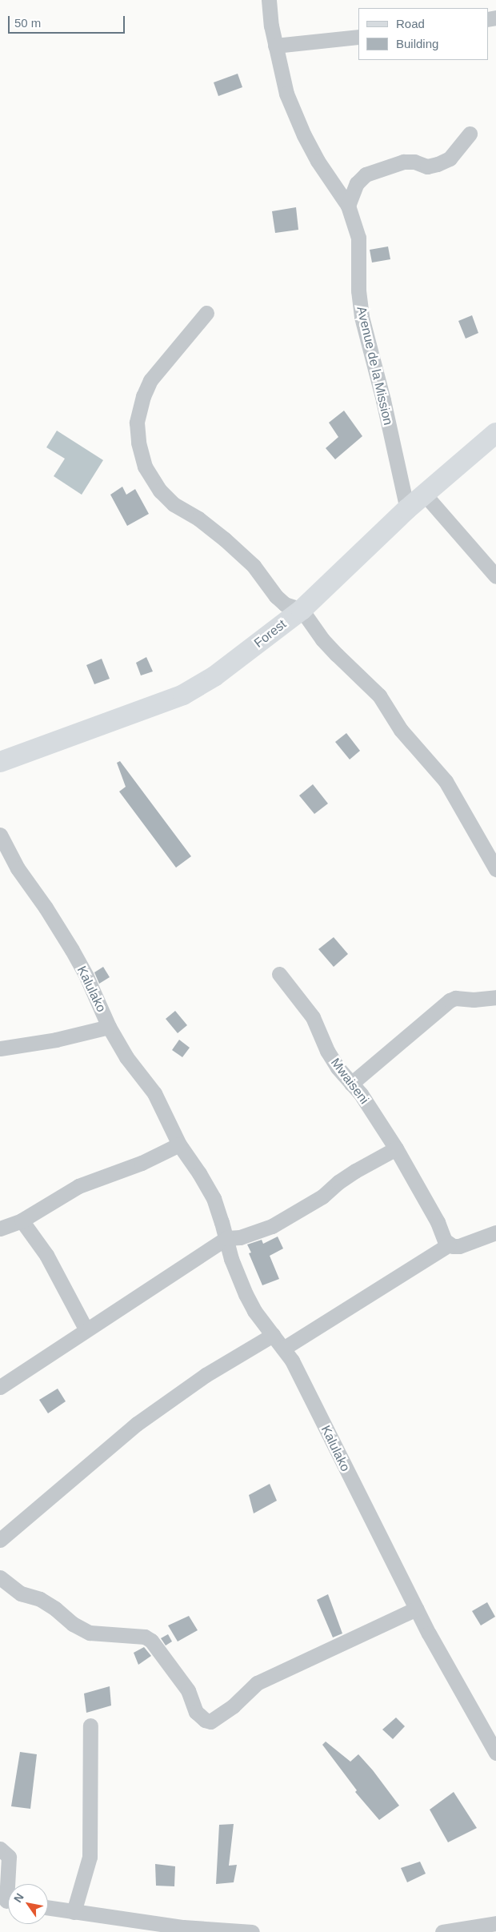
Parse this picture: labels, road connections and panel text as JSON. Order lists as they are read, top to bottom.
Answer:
{
  "streets": {
    "street": [
      "Avenue de la Mission",
      "Forest",
      "Kalulako",
      "Mwaiseni"
    ]
  },
  "crossings": [
    ["Avenue de la Mission", "Forest"]
  ],
  "legend": ["Road", "Building"],
  "scale_bar": "50 m",
  "north": "top left"
}
